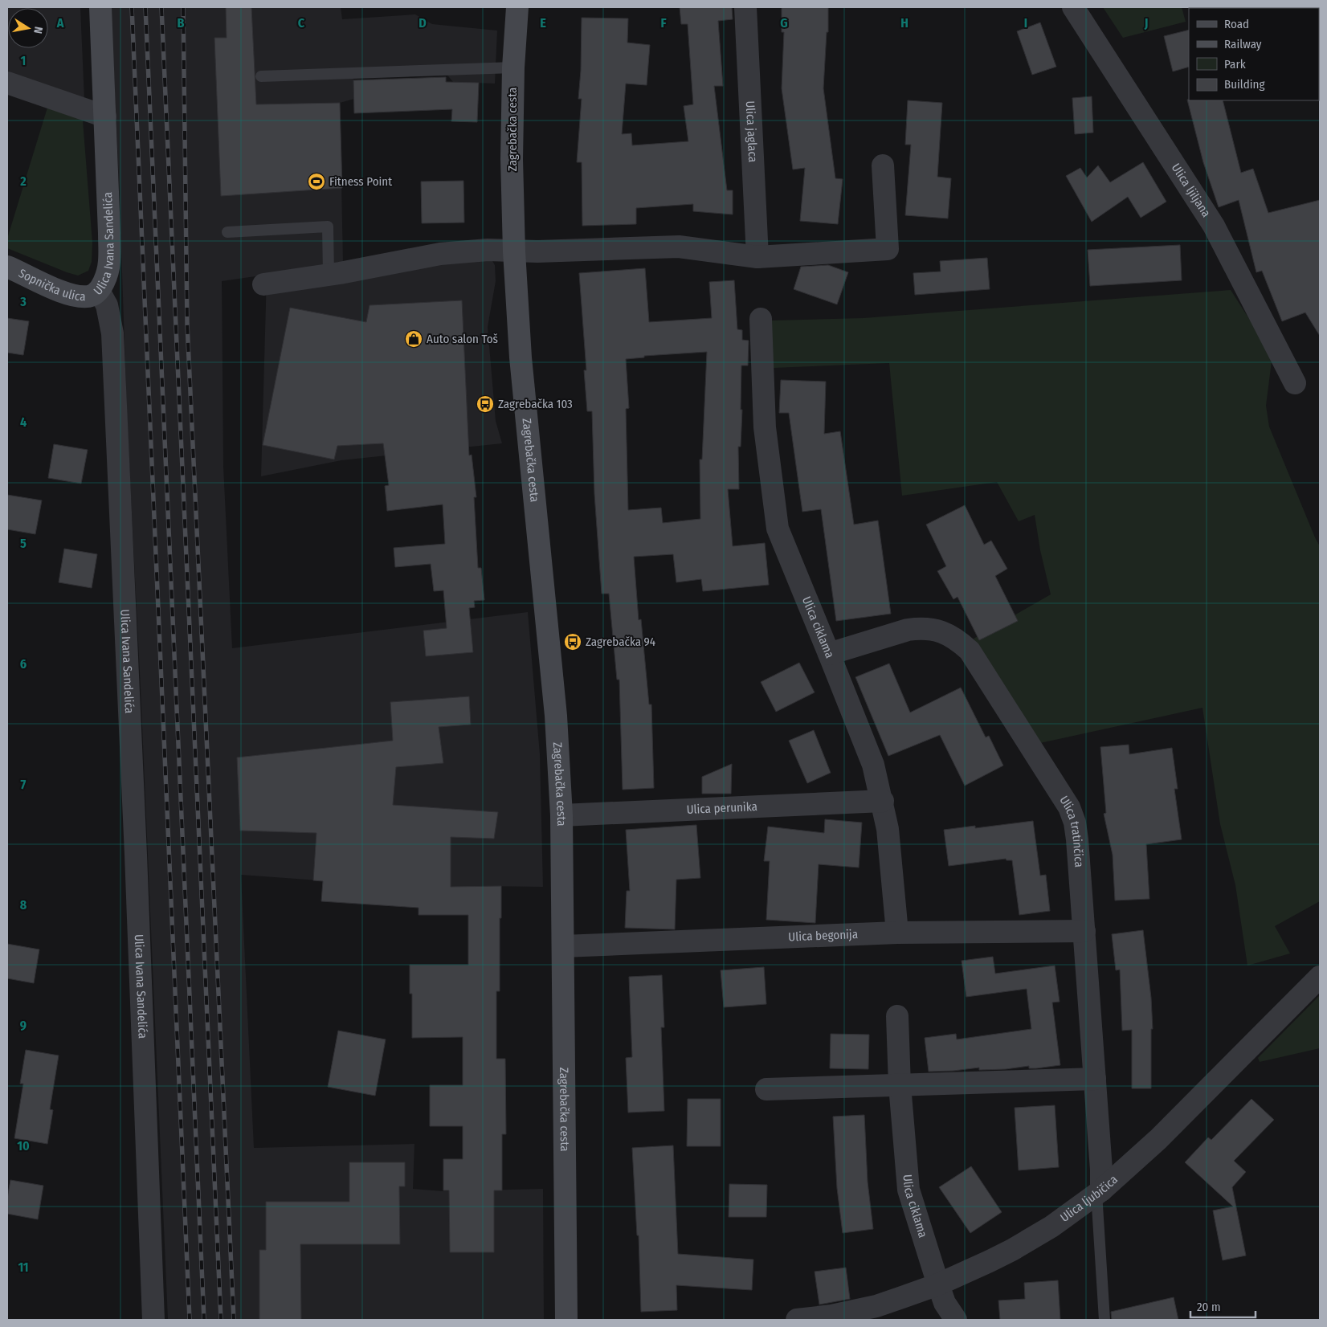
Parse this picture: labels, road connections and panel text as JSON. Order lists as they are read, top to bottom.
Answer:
{
  "streets": {
    "main road": ["Zagrebačka cesta", "Ulica Ivana Sandelića", "Sopnička ulica"],
    "street": [
      "Ulica jaglaca",
      "Ulica ljiljana",
      "Ulica ciklama",
      "Ulica perunika",
      "Ulica tratinčica",
      "Ulica begonija",
      "Ulica ljubičica"
    ]
  },
  "crossings": [
    ["Zagrebačka cesta", "Ulica perunika"],
    ["Zagrebačka cesta", "Ulica begonija"],
    ["Ulica Ivana Sandelića", "Sopnička ulica"],
    ["Ulica ciklama", "Ulica perunika"],
    ["Ulica ciklama", "Ulica tratinčica"],
    ["Ulica ciklama", "Ulica begonija"],
    ["Ulica ciklama", "Ulica ljubičica"],
    ["Ulica tratinčica", "Ulica begonija"],
    ["Ulica tratinčica", "Ulica ljubičica"]
  ],
  "places": {
    "sports": ["Fitness Point"],
    "shop": ["Auto salon Toš"],
    "bus stop": ["Zagrebačka 103", "Zagrebačka 94"]
  },
  "legend": [
    "Road",
    "Railway",
    "Park",
    "Building"
  ],
  "scale_bar": "20 m",
  "north": "right",
  "grid": {
    "columns": [
      "A",
      "B",
      "C",
      "D",
      "E",
      "F",
      "G",
      "H",
      "I",
      "J"
    ],
    "rows": [
      "1",
      "2",
      "3",
      "4",
      "5",
      "6",
      "7",
      "8",
      "9",
      "10",
      "11"
    ]
  }
}
